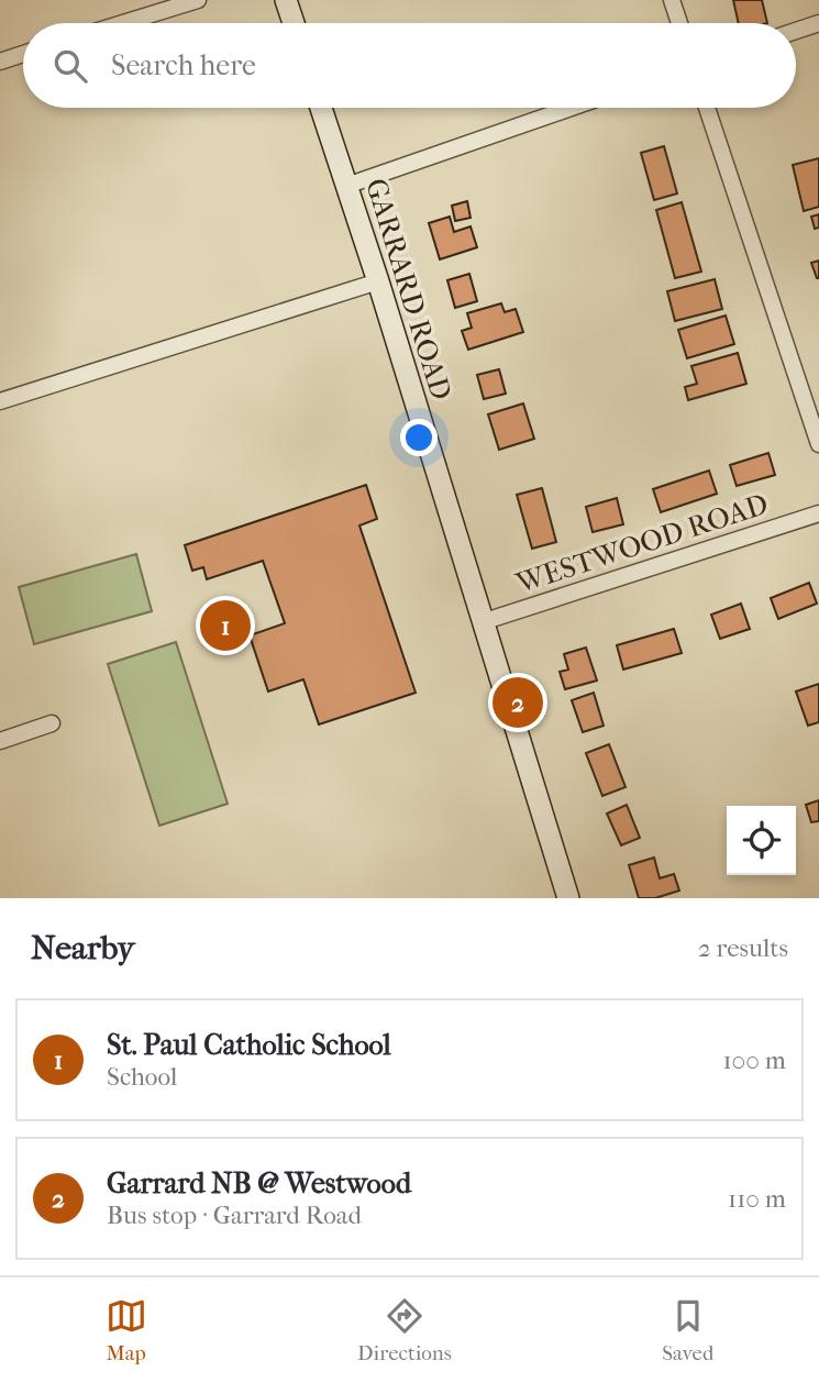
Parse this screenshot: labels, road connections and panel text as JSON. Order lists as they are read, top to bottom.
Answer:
{
  "streets": {
    "street": ["GARRARD ROAD", "WESTWOOD ROAD"]
  },
  "crossings": [
    ["GARRARD ROAD", "WESTWOOD ROAD"]
  ],
  "page": {
    "search": "Search here",
    "pins": ["1", "2"],
    "heading": ["Nearby", "2 results"],
    "list": [
      {
        "mark": "1",
        "name": "St. Paul Catholic School",
        "note": "School",
        "value": "100 m"
      },
      {
        "mark": "2",
        "name": "Garrard NB @ Westwood",
        "note": "Bus stop · Garrard Road",
        "value": "110 m"
      }
    ],
    "nav": ["Map", "Directions", "Saved"]
  }
}
